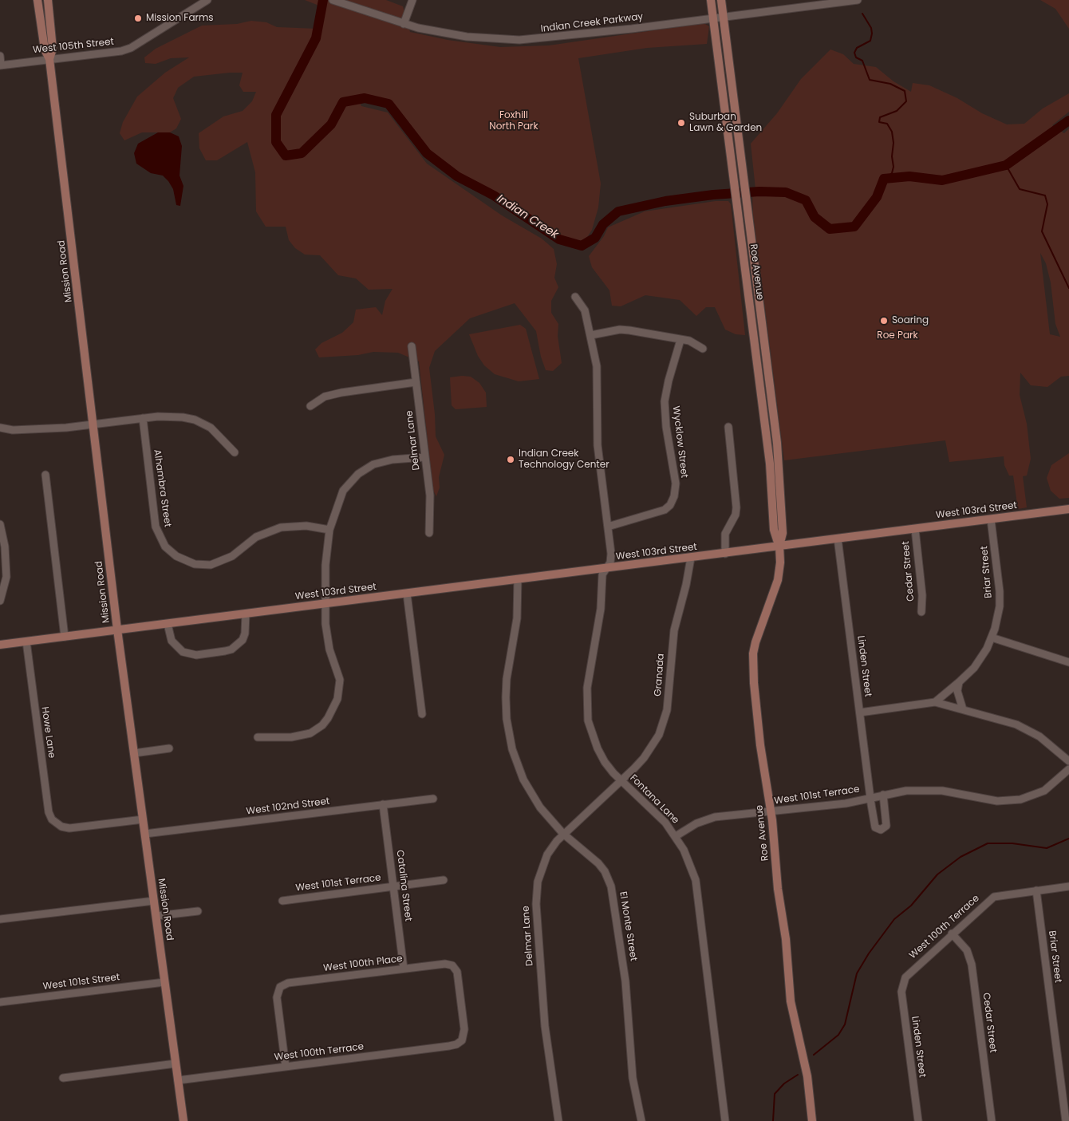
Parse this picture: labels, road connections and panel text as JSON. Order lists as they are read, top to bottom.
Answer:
{
  "streets": {
    "main road": ["Mission Road", "Roe Avenue", "West 103rd Street"],
    "street": [
      "Indian Creek Parkway",
      "West 105th Street",
      "Delmar Lane",
      "Wycklow Street",
      "Alhambra Street",
      "Cedar Street",
      "Briar Street",
      "Linden Street",
      "Granada",
      "Howe Lane",
      "West 101st Terrace",
      "Fontana Lane",
      "West 102nd Street",
      "Catalina Street",
      "El Monte Street",
      "West 100th Terrace",
      "West 100th Place",
      "West 101st Street"
    ]
  },
  "crossings": [
    ["Indian Creek Parkway", "Roe Avenue"],
    ["West 105th Street", "Mission Road"],
    ["Mission Road", "West 103rd Street"],
    ["Mission Road", "Howe Lane"],
    ["Mission Road", "West 102nd Street"],
    ["Mission Road", "West 100th Terrace"],
    ["Mission Road", "West 101st Street"],
    ["Roe Avenue", "West 103rd Street"],
    ["Roe Avenue", "West 101st Terrace"],
    ["Delmar Lane", "Granada"],
    ["Delmar Lane", "Fontana Lane"],
    ["Delmar Lane", "El Monte Street"],
    ["West 103rd Street", "Cedar Street"],
    ["West 103rd Street", "Briar Street"],
    ["West 103rd Street", "Linden Street"],
    ["West 103rd Street", "Granada"],
    ["West 103rd Street", "Howe Lane"],
    ["West 103rd Street", "Fontana Lane"],
    ["West 103rd Street", "El Monte Street"],
    ["Cedar Street", "West 100th Terrace"],
    ["Briar Street", "West 100th Terrace"],
    ["Linden Street", "West 101st Terrace"],
    ["Linden Street", "West 100th Terrace"],
    ["Granada", "Fontana Lane"],
    ["West 101st Terrace", "Fontana Lane"],
    ["West 101st Terrace", "Catalina Street"],
    ["West 102nd Street", "Catalina Street"],
    ["Catalina Street", "West 100th Place"],
    ["West 100th Terrace", "West 100th Place"]
  ],
  "water": ["Indian Creek"],
  "parks": ["Foxhill North Park", "Roe Park"],
  "places": [
    "Mission Farms",
    "Suburban Lawn & Garden",
    "Soaring",
    "Indian Creek Technology Center"
  ]
}
